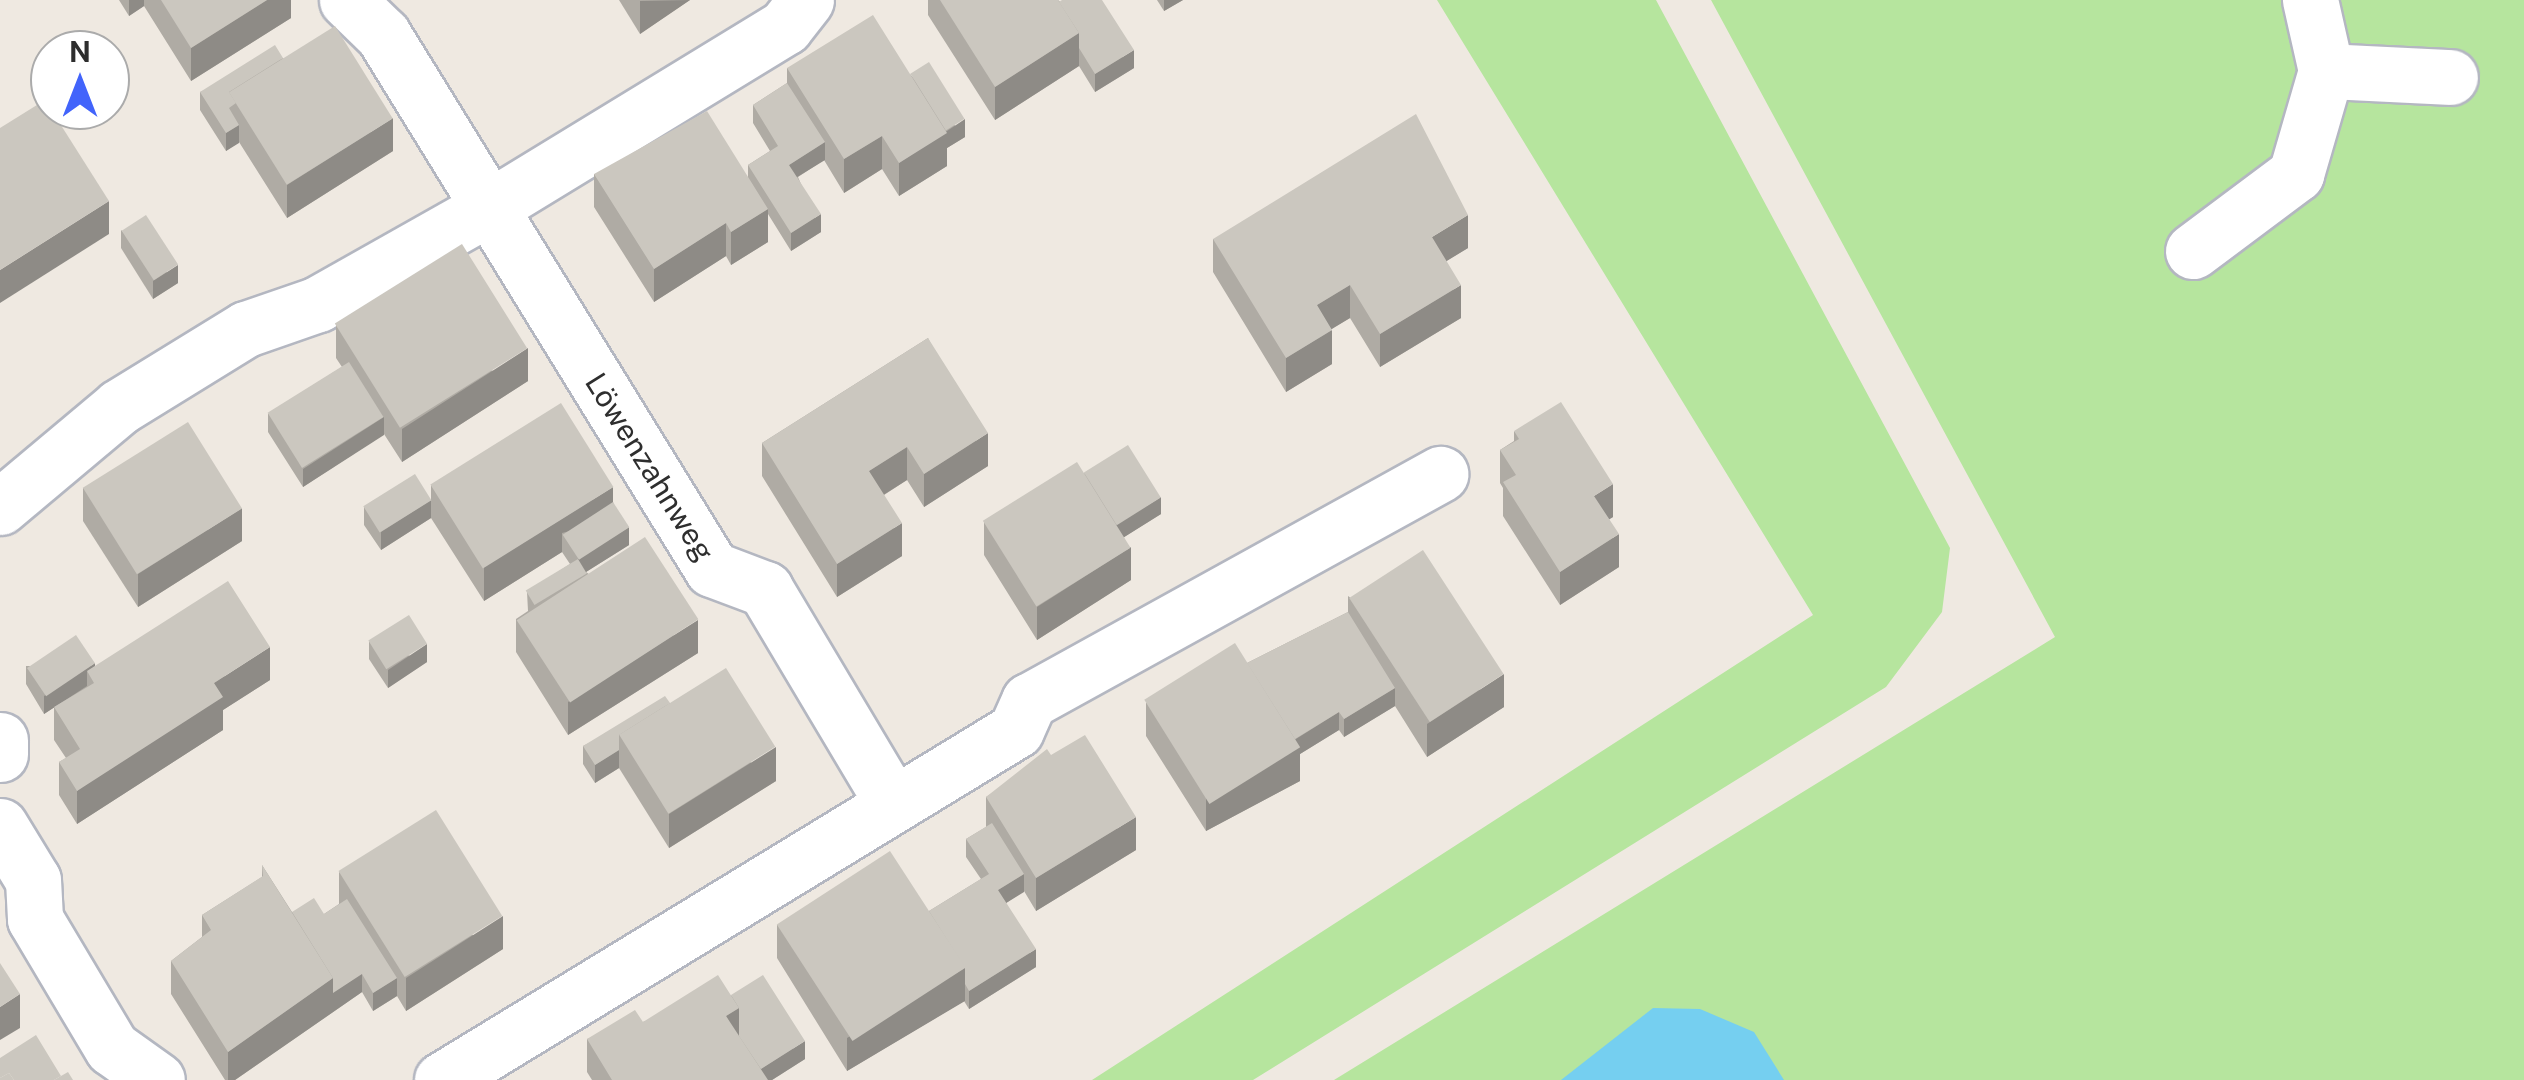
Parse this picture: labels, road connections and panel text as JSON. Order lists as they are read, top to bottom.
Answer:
{
  "streets": {
    "street": ["Löwenzahnweg"]
  },
  "north": "top"
}
